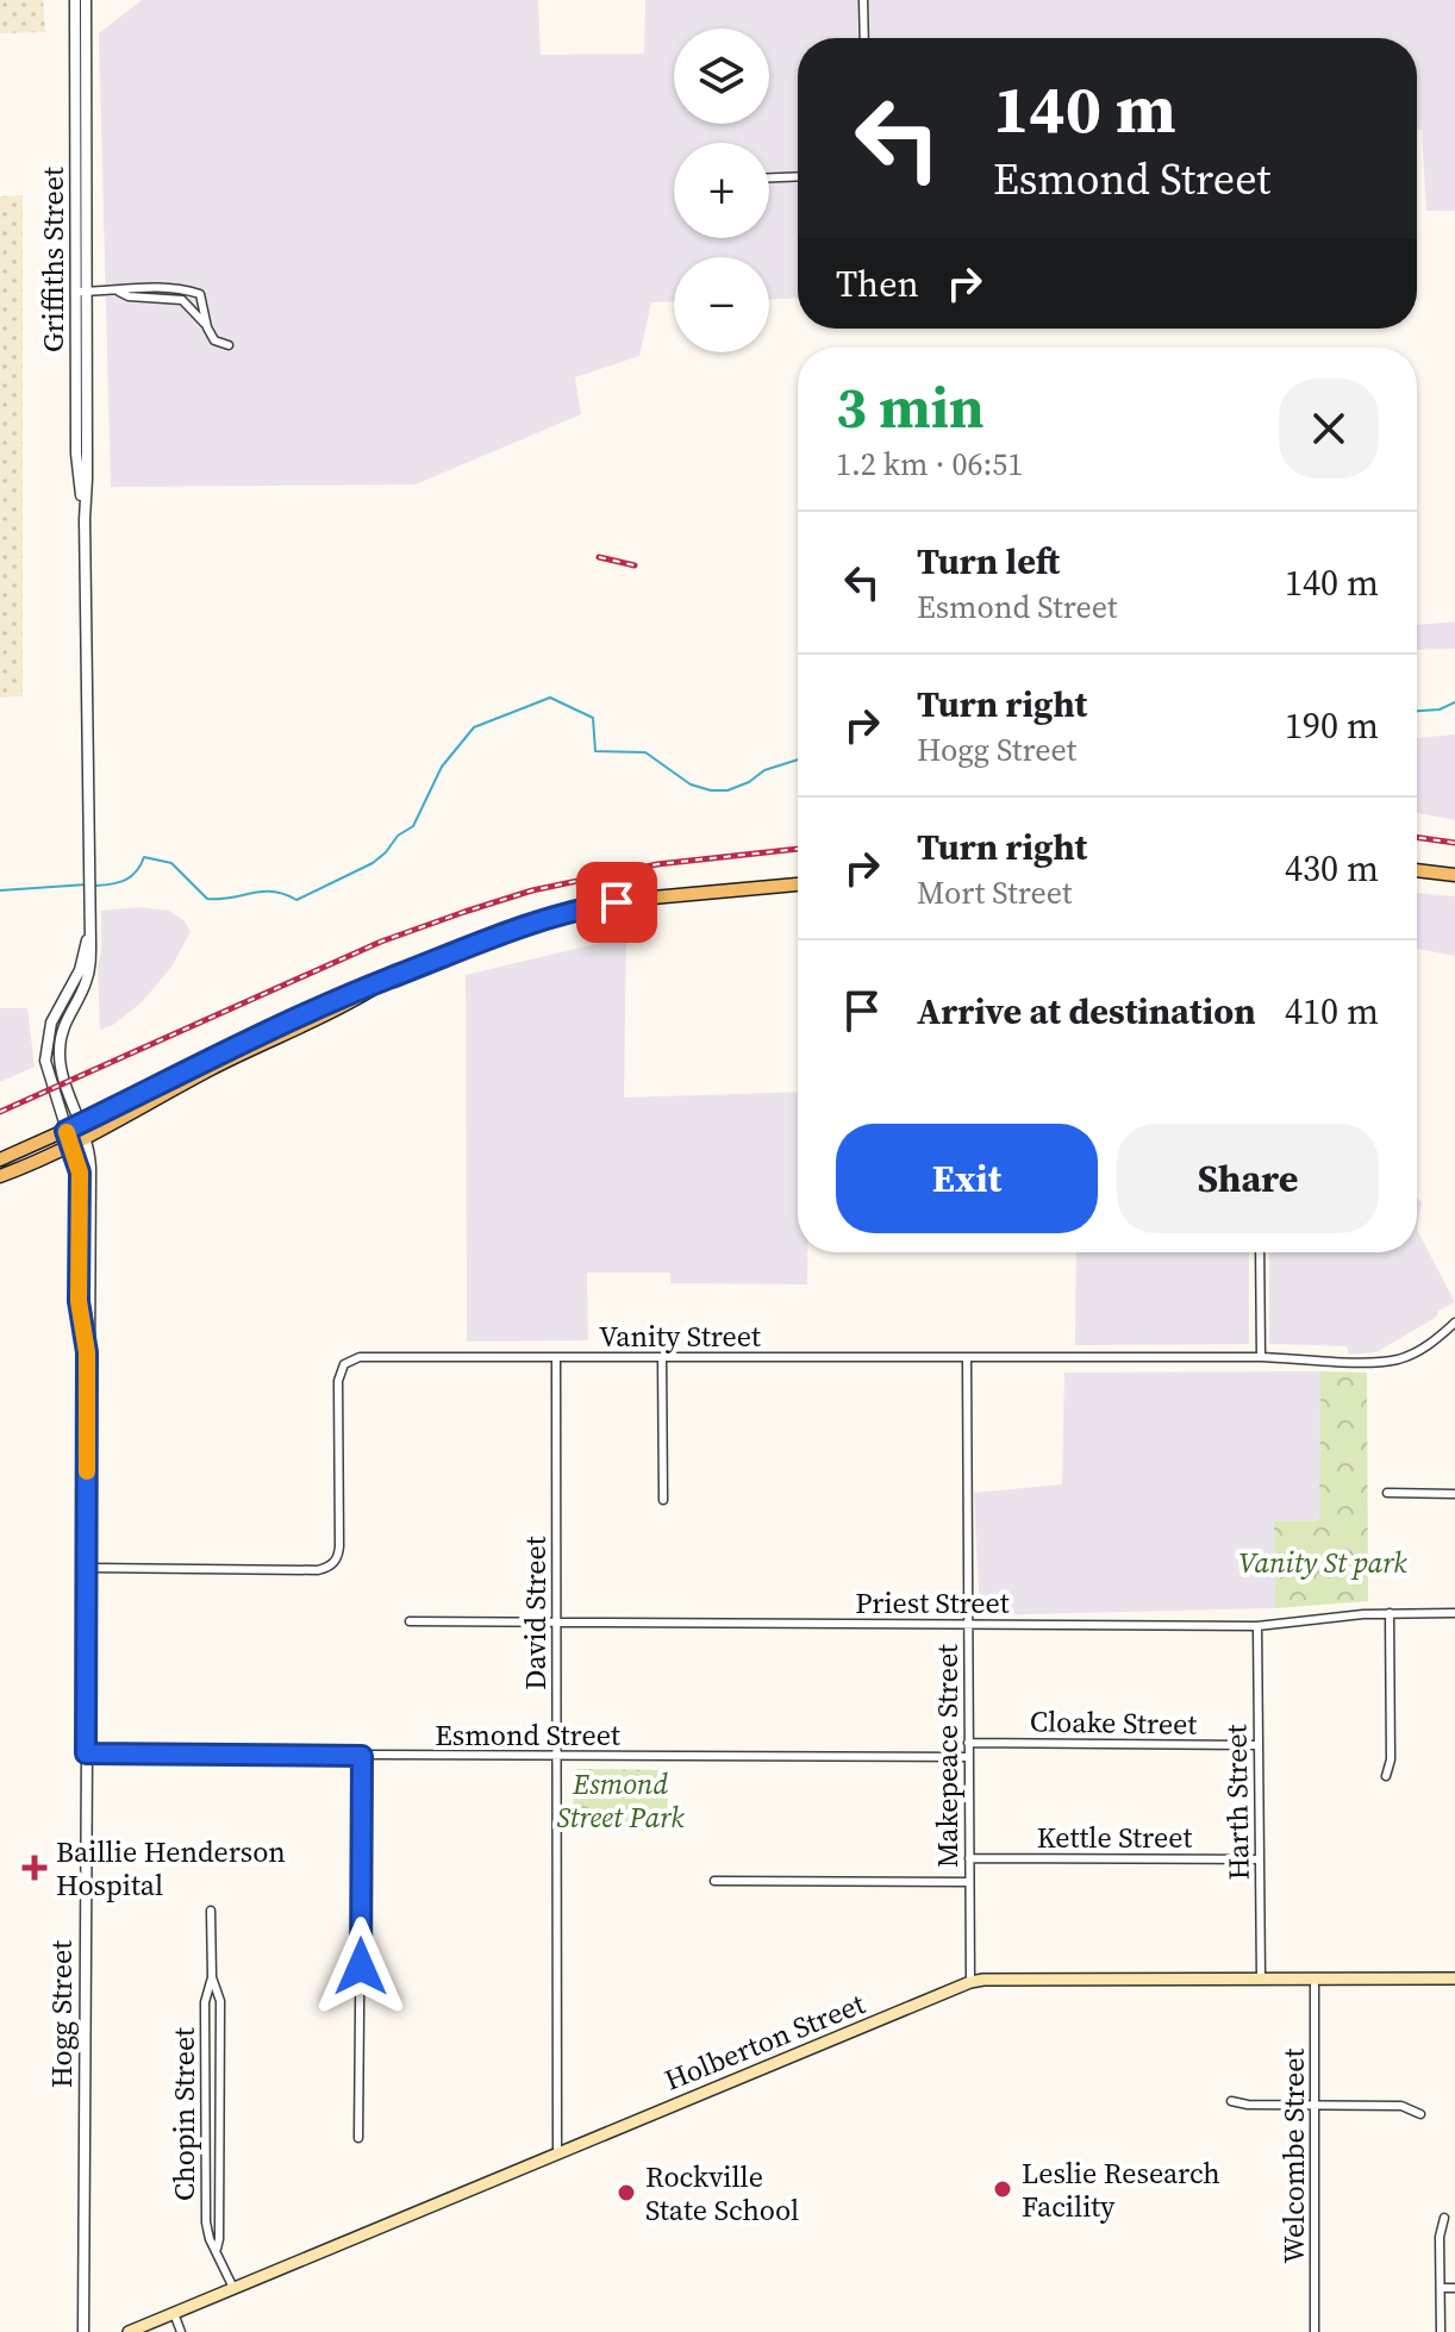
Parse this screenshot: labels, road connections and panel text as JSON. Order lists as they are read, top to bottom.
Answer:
{
  "streets": {
    "main road": ["Holberton Street"],
    "street": [
      "Griffiths Street",
      "Vanity Street",
      "Priest Street",
      "David Street",
      "Cloake Street",
      "Esmond Street",
      "Makepeace Street",
      "Harth Street",
      "Kettle Street",
      "Hogg Street",
      "Chopin Street",
      "Welcombe Street"
    ]
  },
  "crossings": [
    ["Griffiths Street", "Hogg Street"],
    ["Vanity Street", "David Street"],
    ["Vanity Street", "Makepeace Street"],
    ["Vanity Street", "Hogg Street"],
    ["Priest Street", "David Street"],
    ["Priest Street", "Makepeace Street"],
    ["Priest Street", "Harth Street"],
    ["David Street", "Esmond Street"],
    ["David Street", "Holberton Street"],
    ["Cloake Street", "Makepeace Street"],
    ["Cloake Street", "Harth Street"],
    ["Esmond Street", "Makepeace Street"],
    ["Esmond Street", "Hogg Street"],
    ["Makepeace Street", "Kettle Street"],
    ["Makepeace Street", "Holberton Street"],
    ["Harth Street", "Kettle Street"],
    ["Harth Street", "Holberton Street"],
    ["Holberton Street", "Chopin Street"],
    ["Holberton Street", "Welcombe Street"]
  ],
  "parks": ["Vanity St park", "Esmond Street Park"],
  "places": {
    "health": ["Baillie Henderson Hospital"],
    "other": ["Leslie Research Facility", "Rockville State School"]
  },
  "page": {
    "map_buttons": ["+", "−"],
    "turn": ["140 m", "Esmond Street"],
    "then": "Then",
    "heading": ["3 min", "1.2 km · 06:51"],
    "list": [
      {
        "name": "Turn left",
        "note": "Esmond Street",
        "value": "140 m"
      },
      {
        "name": "Turn right",
        "note": "Hogg Street",
        "value": "190 m"
      },
      {
        "name": "Turn right",
        "note": "Mort Street",
        "value": "430 m"
      },
      {
        "name": "Arrive at destination",
        "value": "410 m"
      }
    ],
    "buttons": ["Exit", "Share"]
  }
}
